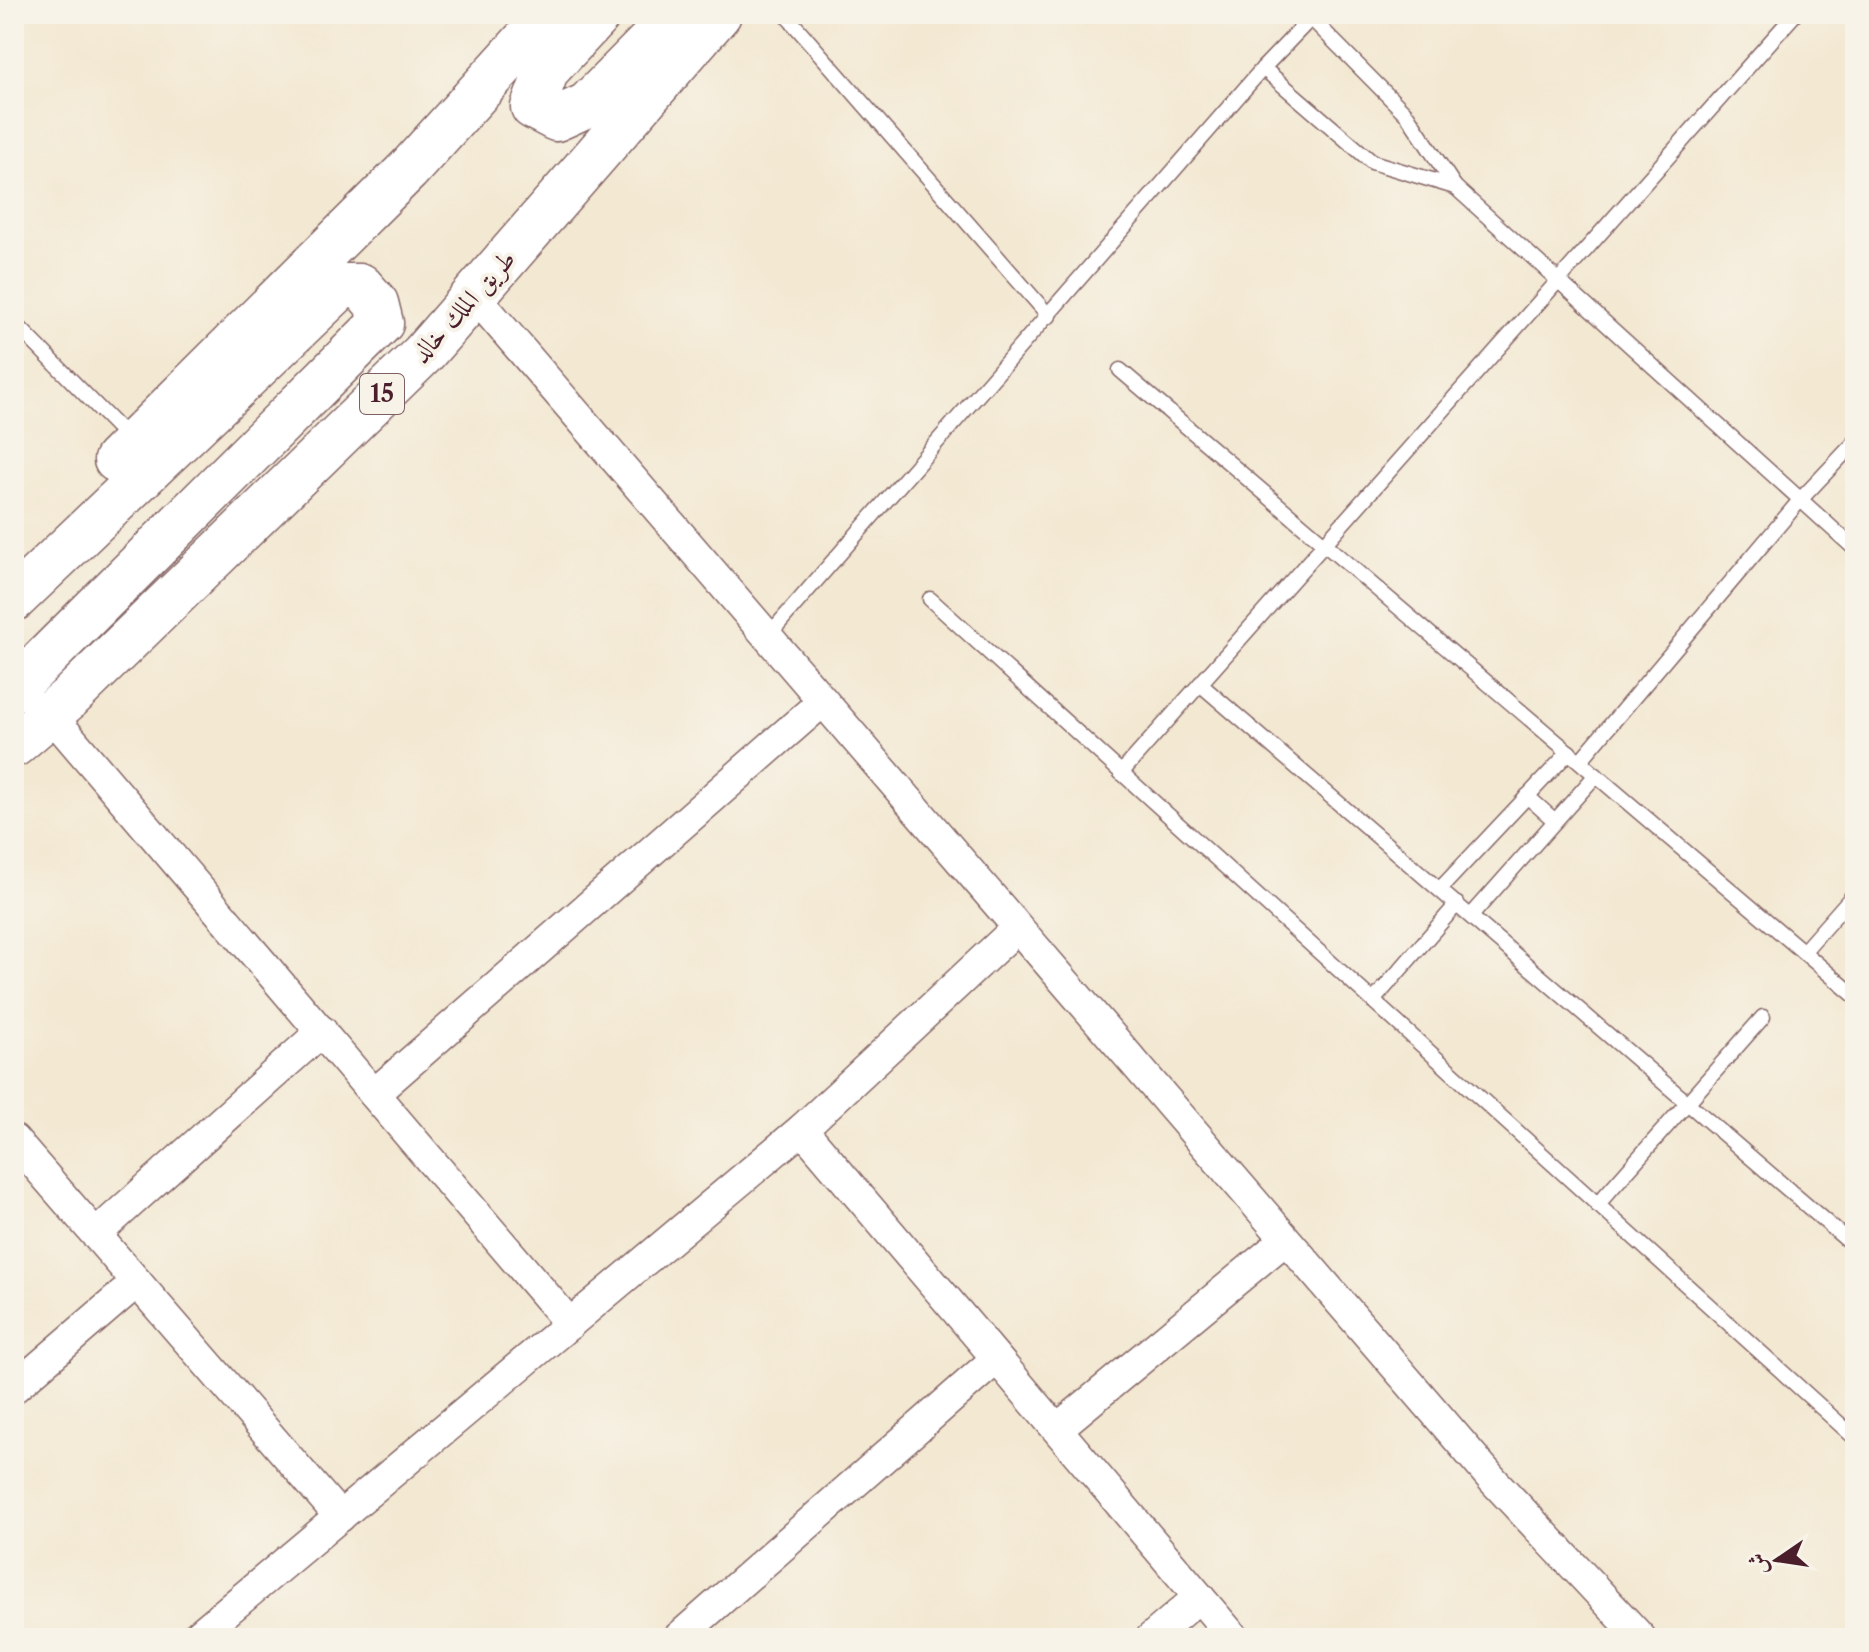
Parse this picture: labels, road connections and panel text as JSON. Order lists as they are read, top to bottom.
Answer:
{
  "streets": {
    "highway": ["طريق الملك خالد", "15"]
  },
  "north": "left"
}
